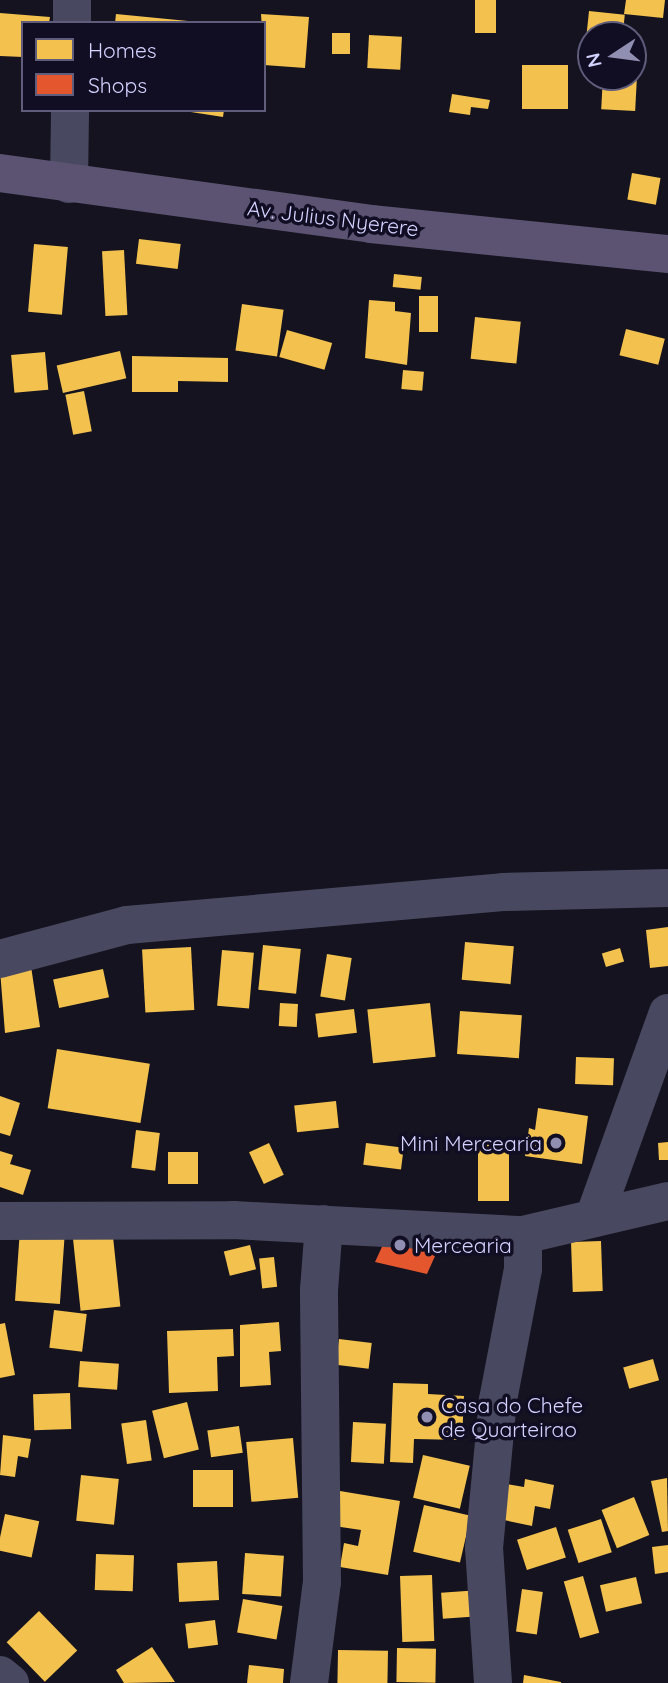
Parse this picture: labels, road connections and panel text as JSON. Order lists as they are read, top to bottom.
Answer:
{
  "streets": {
    "main road": ["Av. Julius Nyerere"]
  },
  "places": ["Mini Mercearia", "Mercearia", "Casa do Chefe de Quarteirao"],
  "legend": ["Homes", "Shops"],
  "north": "left"
}
